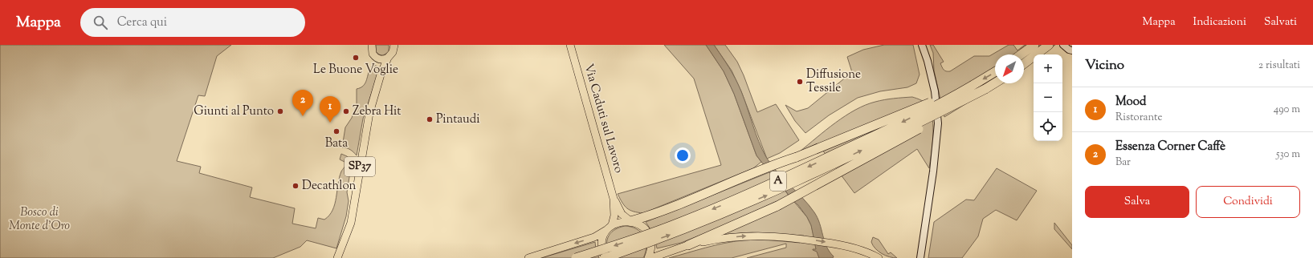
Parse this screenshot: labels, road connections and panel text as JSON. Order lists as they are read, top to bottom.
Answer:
{
  "streets": {
    "highway": ["A"],
    "main road": ["Via Caduti sul Lavoro", "SP37"]
  },
  "crossings": [
    ["Via Caduti sul Lavoro", "A"]
  ],
  "parks": ["Bosco di Monte d'Oro"],
  "places": [
    "Le Buone Voglie",
    "Diffusione Tessile",
    "Giunti al Punto",
    "Zebra Hit",
    "Pintaudi",
    "Bata",
    "Decathlon"
  ],
  "north": "bottom left",
  "page": {
    "header": "Mappa",
    "search": "Cerca qui",
    "nav": ["Mappa", "Indicazioni", "Salvati"],
    "heading": ["Vicino", "2 risultati"],
    "map_buttons": ["+", "−"],
    "list": [
      {
        "mark": "1",
        "name": "Mood",
        "note": "Ristorante",
        "value": "490 m"
      },
      {
        "mark": "2",
        "name": "Essenza Corner Caffè",
        "note": "Bar",
        "value": "530 m"
      }
    ],
    "pins": ["2", "1"],
    "buttons": ["Salva", "Condividi"]
  }
}
